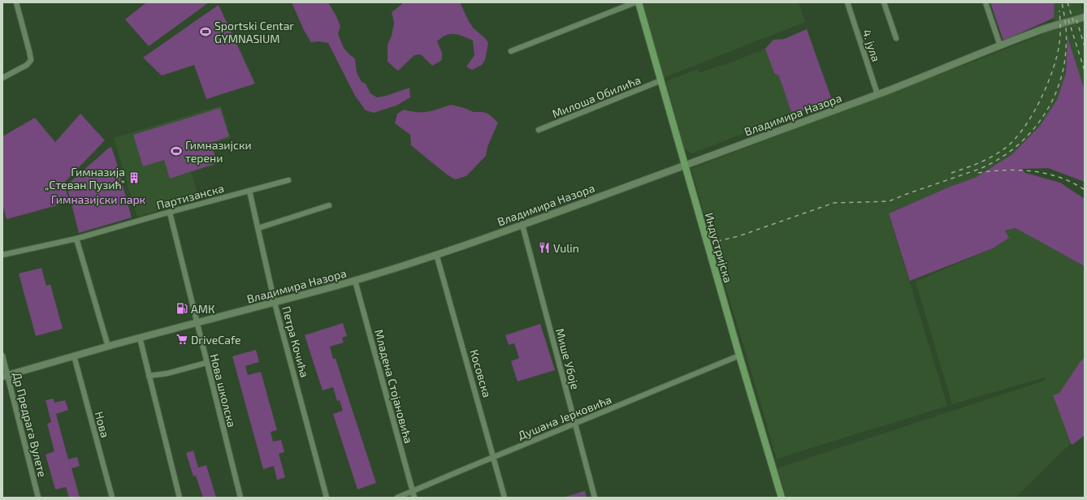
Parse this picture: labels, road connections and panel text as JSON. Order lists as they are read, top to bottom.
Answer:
{
  "streets": {
    "main road": ["Индустријска"],
    "street": [
      "4. јула",
      "Милоша Обилића",
      "Владимира Назора",
      "Партизанска",
      "Петра Кочића",
      "Мише Убоје",
      "Косовска",
      "Младена Стојановића",
      "Нова школска",
      "Душана Јерковића",
      "Др Предрага Вулете",
      "Нова"
    ]
  },
  "crossings": [
    ["4. јула", "Владимира Назора"],
    ["Милоша Обилића", "Индустријска"],
    ["Владимира Назора", "Индустријска"],
    ["Владимира Назора", "Петра Кочића"],
    ["Владимира Назора", "Мише Убоје"],
    ["Владимира Назора", "Косовска"],
    ["Владимира Назора", "Младена Стојановића"],
    ["Владимира Назора", "Нова школска"],
    ["Владимира Назора", "Др Предрага Вулете"],
    ["Владимира Назора", "Нова"],
    ["Партизанска", "Петра Кочића"],
    ["Партизанска", "Нова школска"],
    ["Индустријска", "Душана Јерковића"],
    ["Мише Убоје", "Душана Јерковића"],
    ["Косовска", "Душана Јерковића"],
    ["Младена Стојановића", "Душана Јерковића"]
  ],
  "parks": ["Гимназијски парк"],
  "places": {
    "sports": ["Sportski Centar GYMNASIUM", "Гимназијски терени"],
    "building": ["Гимназија „Стеван Пузић”"],
    "restaurant": ["Vulin"],
    "fuel station": ["АМК"],
    "supermarket": ["DriveCafe"]
  }
}
